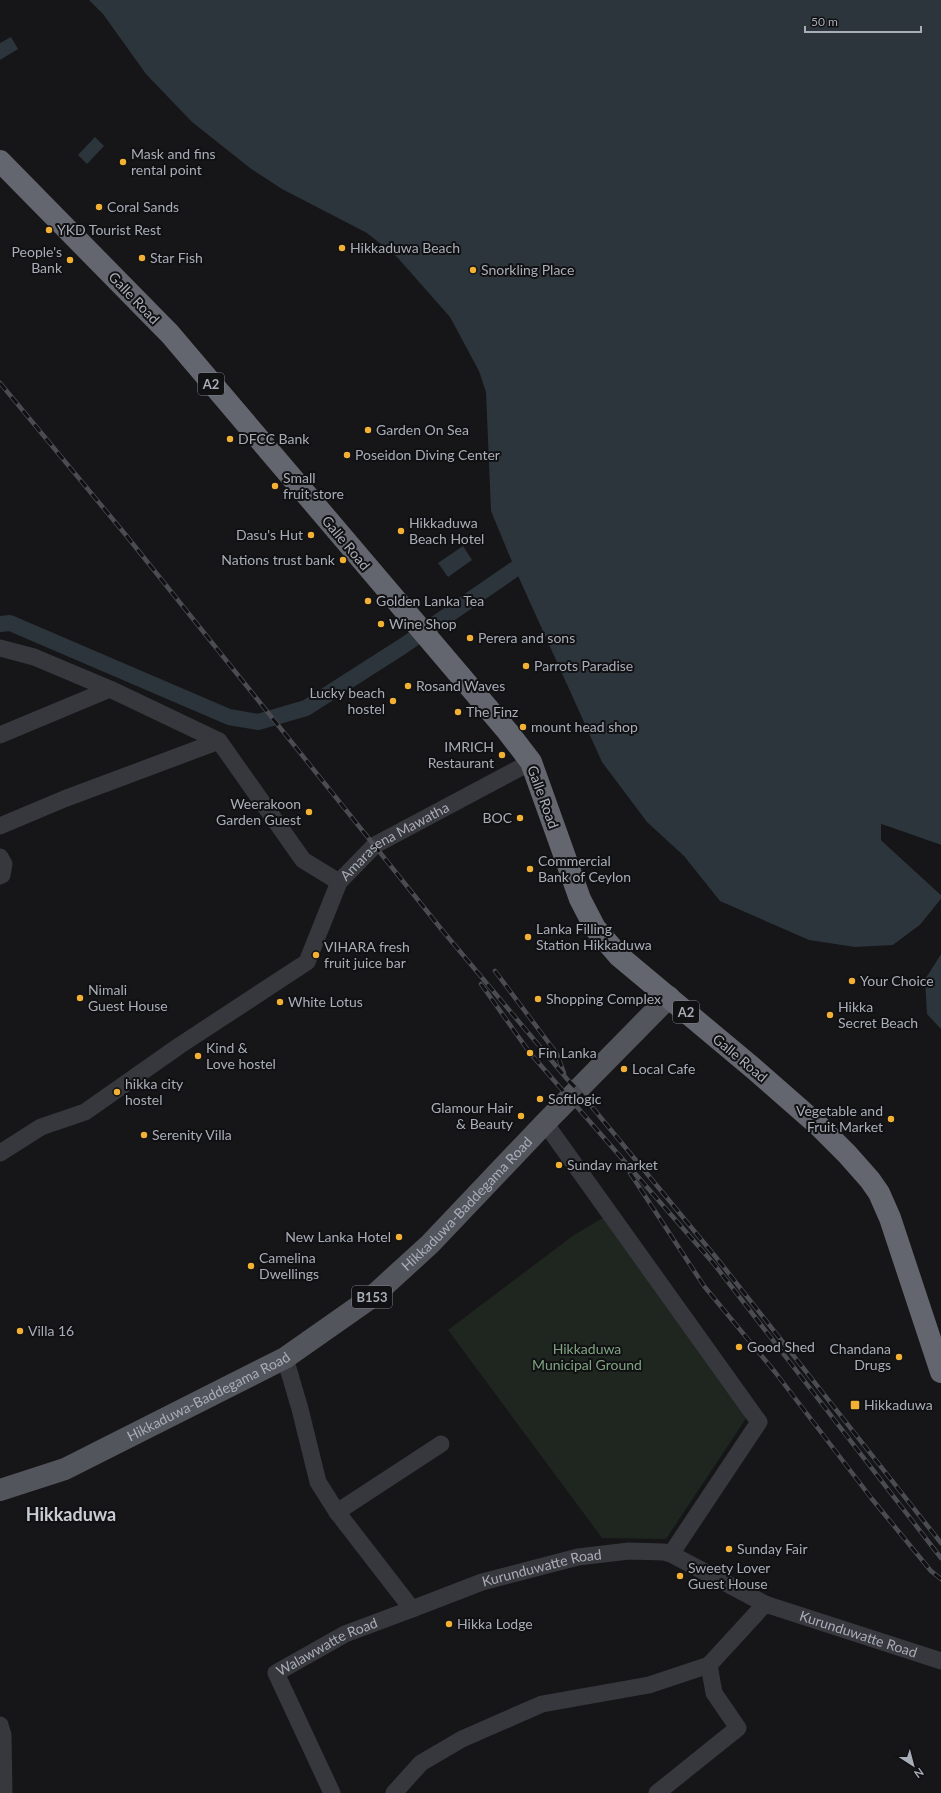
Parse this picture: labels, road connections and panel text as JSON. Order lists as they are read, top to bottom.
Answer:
{
  "streets": {
    "highway": ["Galle Road", "A2"],
    "main road": ["Hikkaduwa-Baddegama Road", "B153"],
    "street": ["Amarasena Mawatha", "Kurunduwatte Road", "Walawwatte Road"]
  },
  "crossings": [
    ["Galle Road", "Amarasena Mawatha"],
    ["Galle Road", "Hikkaduwa-Baddegama Road"],
    ["Kurunduwatte Road", "Walawwatte Road"]
  ],
  "districts": ["Hikkaduwa"],
  "parks": ["Hikkaduwa Municipal Ground"],
  "places": {
    "other": [
      "Mask and fins rental point",
      "Coral Sands",
      "YKD Tourist Rest",
      "Hikkaduwa Beach",
      "Star Fish",
      "People's Bank",
      "Snorkling Place",
      "Garden On Sea",
      "DFCC Bank",
      "Poseidon Diving Center",
      "Small fruit store",
      "Hikkaduwa Beach Hotel",
      "Dasu's Hut",
      "Nations trust bank",
      "Golden Lanka Tea",
      "Wine Shop",
      "Perera and sons",
      "Parrots Paradise",
      "Rosand Waves",
      "Lucky beach hostel",
      "The Finz",
      "mount head shop",
      "IMRICH Restaurant",
      "Weerakoon Garden Guest",
      "BOC",
      "Commercial Bank of Ceylon",
      "Lanka Filling Station Hikkaduwa",
      "VIHARA fresh fruit juice bar",
      "Your Choice",
      "Nimali Guest House",
      "Shopping Complex",
      "White Lotus",
      "Hikka Secret Beach",
      "Fin Lanka",
      "Kind & Love hostel",
      "Local Cafe",
      "hikka city hostel",
      "Softlogic",
      "Glamour Hair & Beauty",
      "Vegetable and Fruit Market",
      "Serenity Villa",
      "Sunday market",
      "New Lanka Hotel",
      "Camelina Dwellings",
      "Villa 16",
      "Good Shed",
      "Chandana Drugs",
      "Sunday Fair",
      "Sweety Lover Guest House",
      "Hikka Lodge"
    ],
    "transit": ["Hikkaduwa"]
  },
  "scale_bar": "50 m",
  "north": "bottom right"
}
